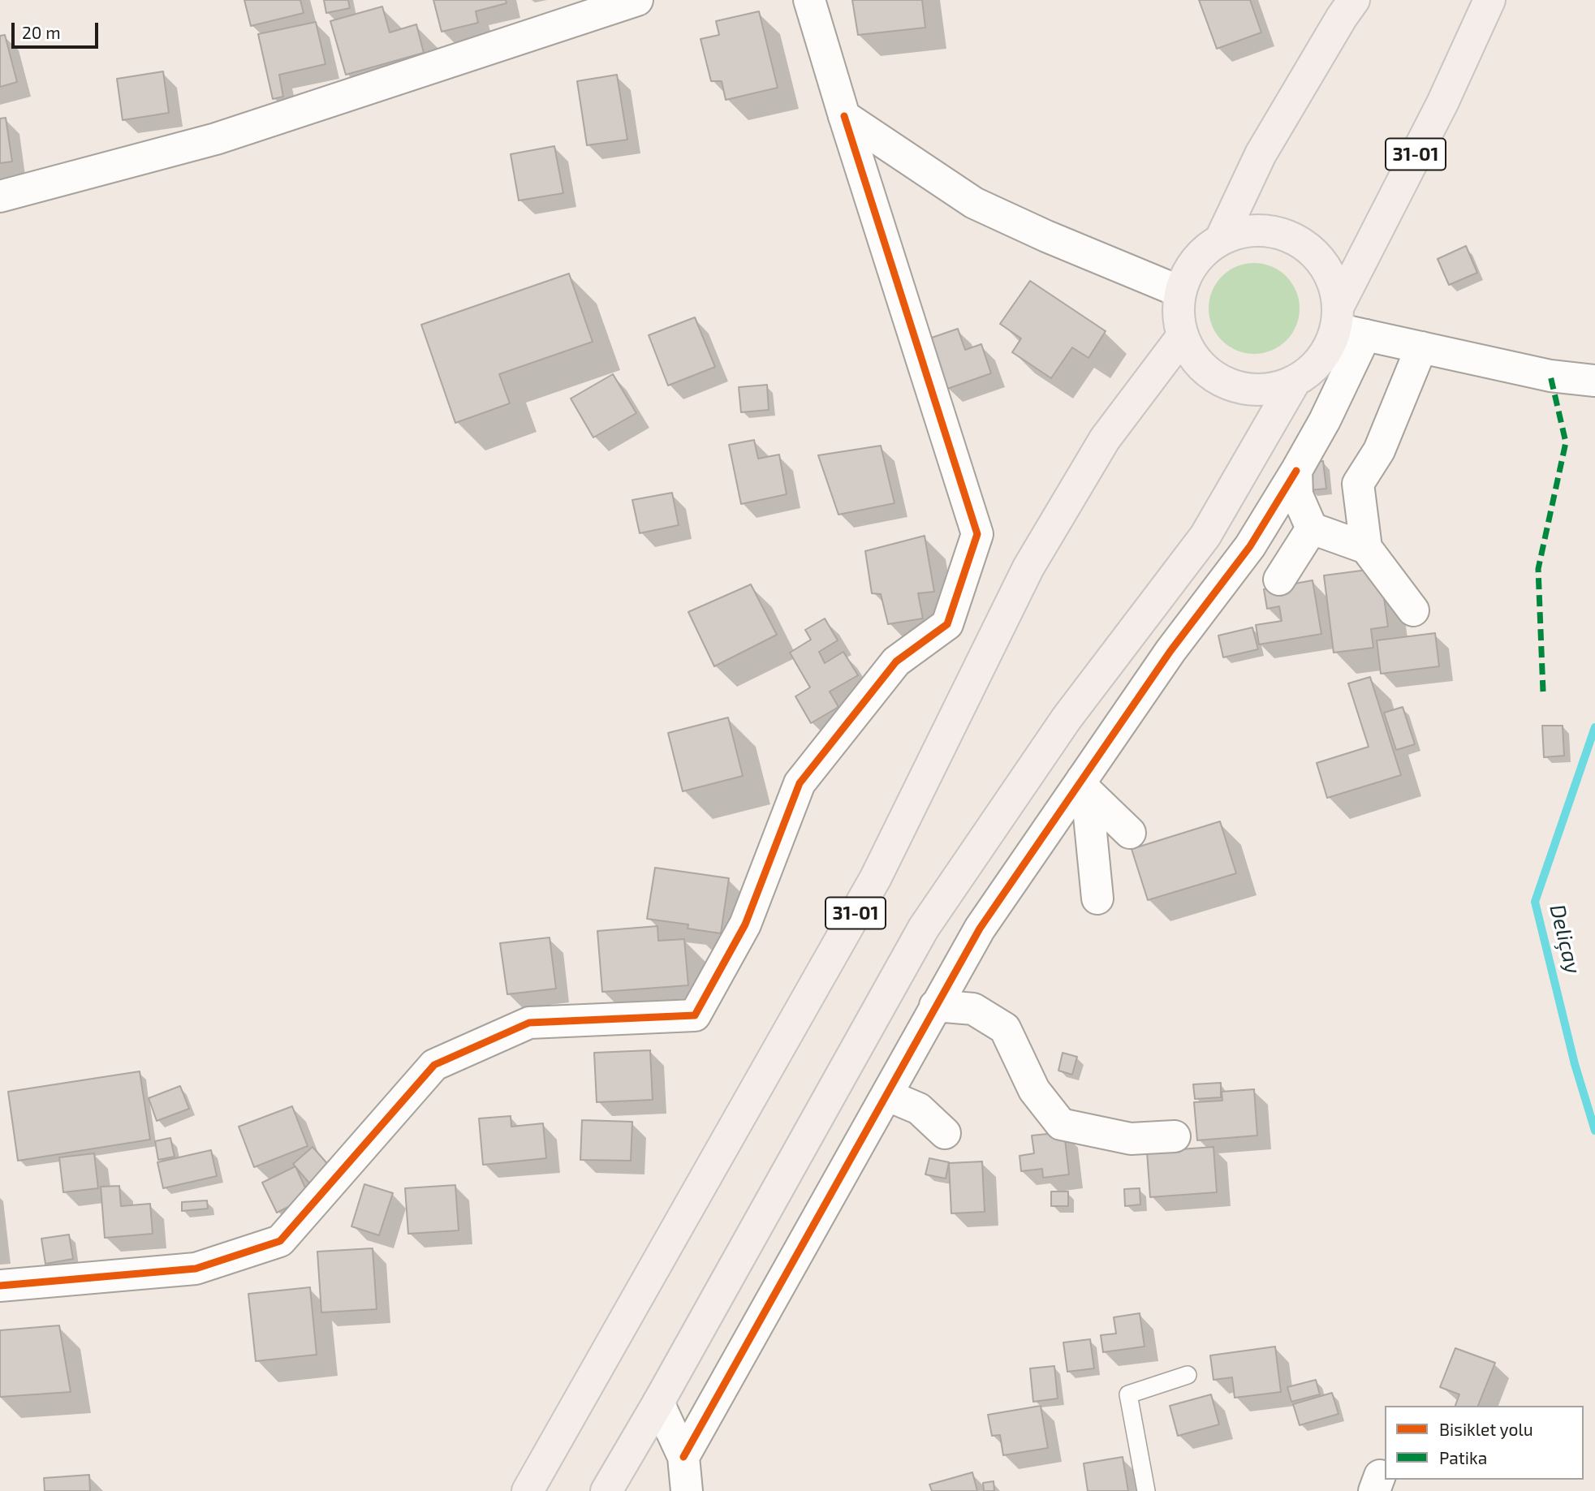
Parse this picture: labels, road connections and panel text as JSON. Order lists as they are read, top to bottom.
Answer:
{
  "streets": {
    "highway": ["31-01"]
  },
  "water": ["Deliçay"],
  "legend": ["Bisiklet yolu", "Patika"],
  "scale_bar": "20 m"
}
